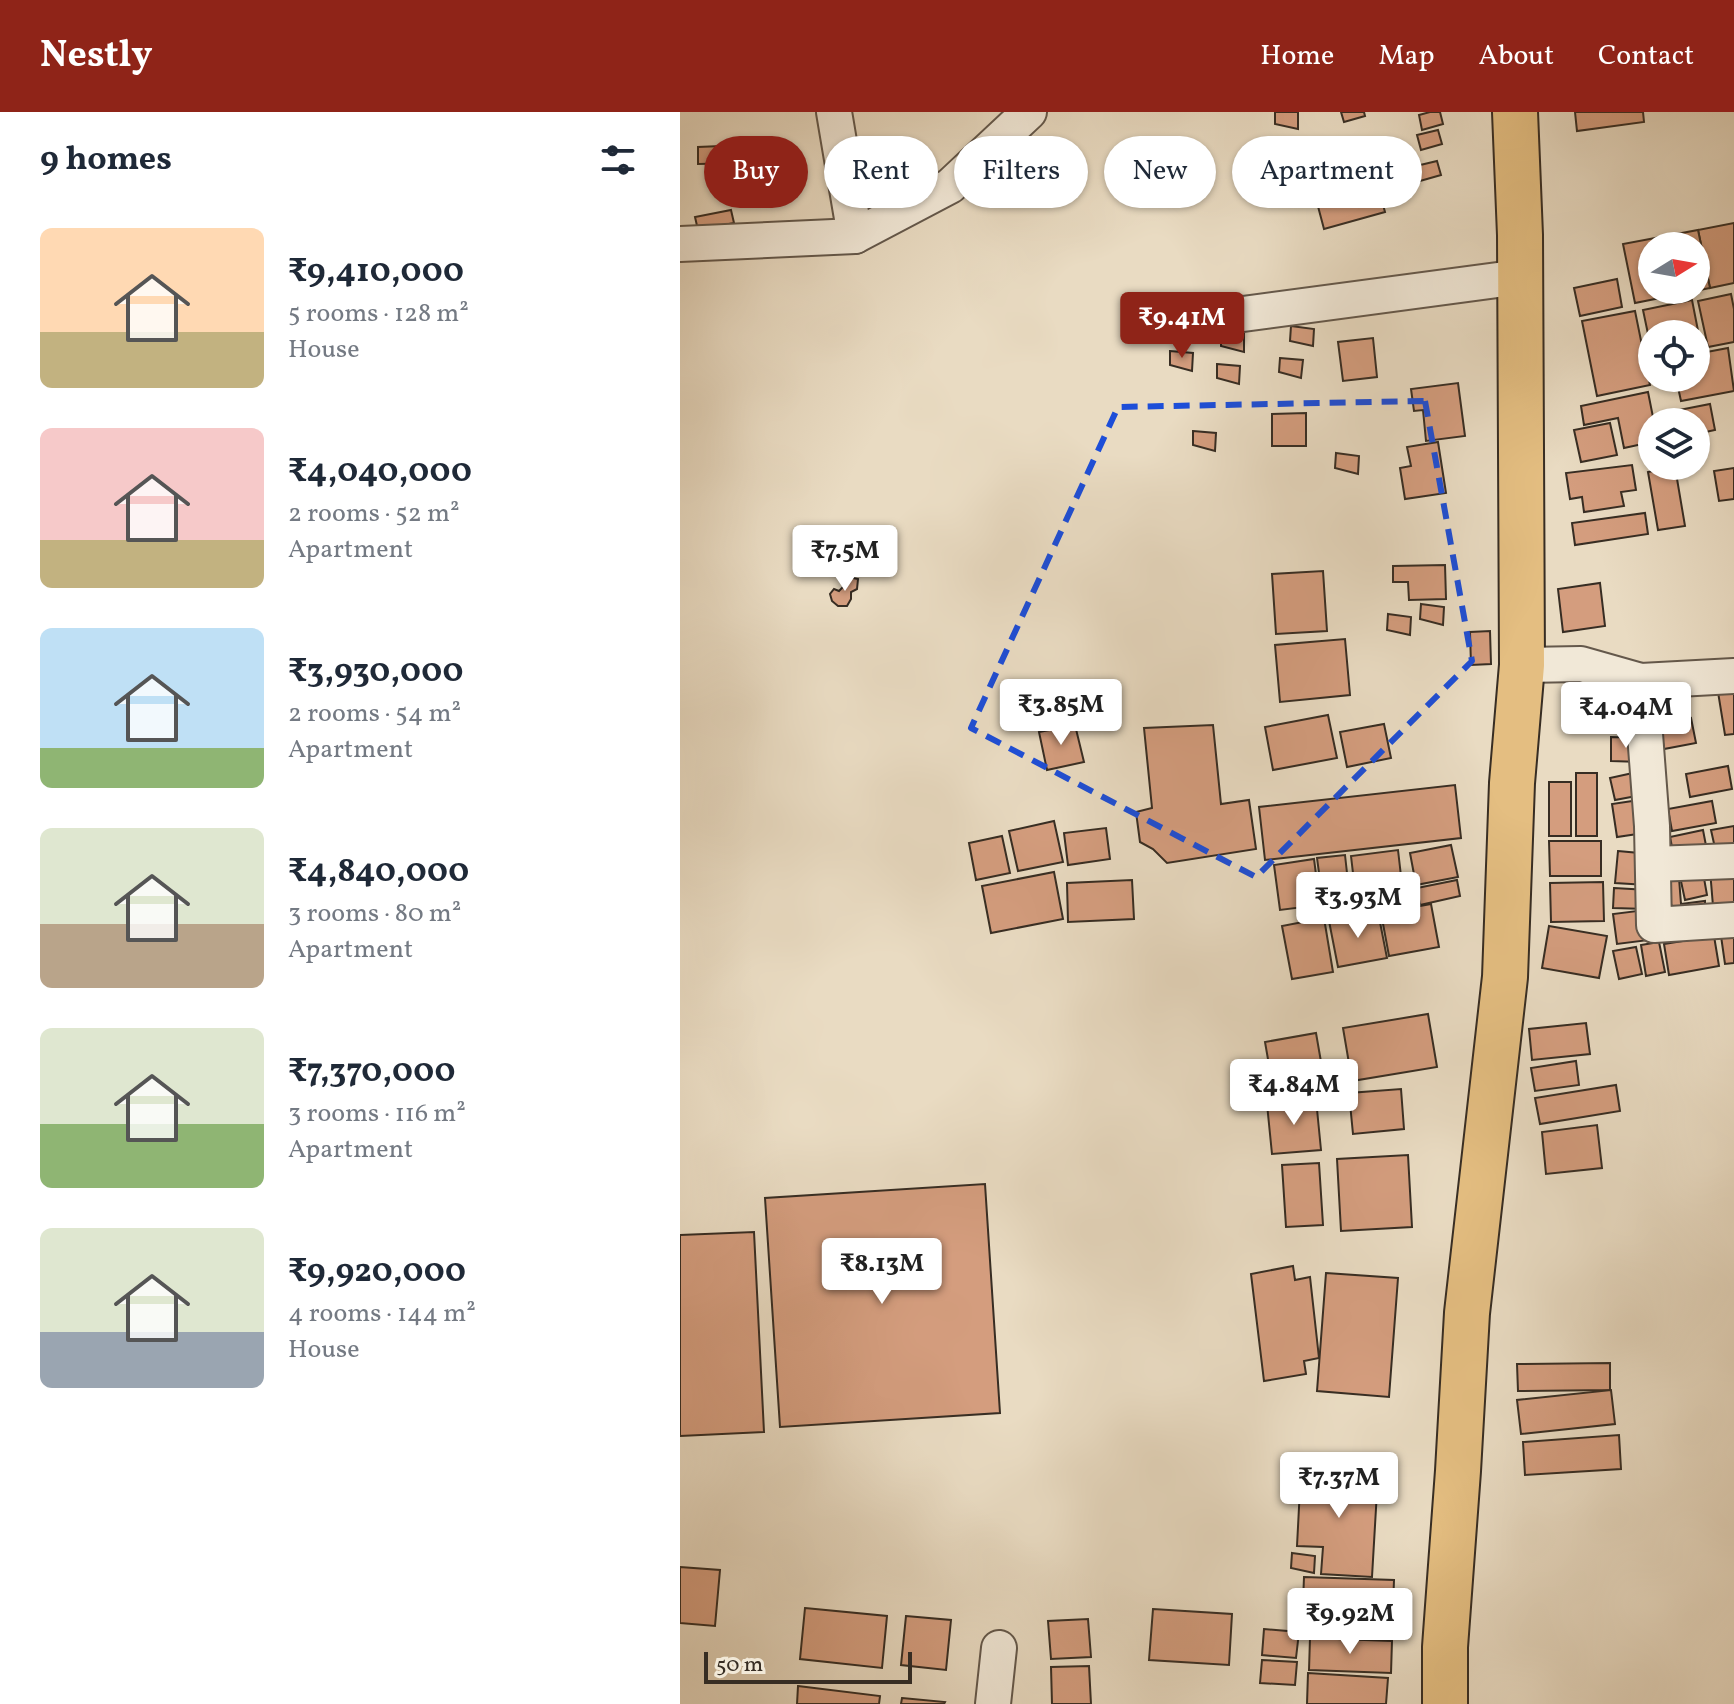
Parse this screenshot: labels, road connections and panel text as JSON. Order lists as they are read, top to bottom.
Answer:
{
  "scale_bar": "50 m",
  "north": "right",
  "page": {
    "header": "Nestly",
    "nav": [
      "Home",
      "Map",
      "About",
      "Contact"
    ],
    "heading": "9 homes",
    "chip": [
      "Buy",
      "Rent",
      "Filters",
      "New",
      "Apartment"
    ],
    "list": [
      {
        "name": "₹9,410,000",
        "note": "5 rooms · 128 m² · House"
      },
      {
        "name": "₹4,040,000",
        "note": "2 rooms · 52 m² · Apartment"
      },
      {
        "name": "₹3,930,000",
        "note": "2 rooms · 54 m² · Apartment"
      },
      {
        "name": "₹4,840,000",
        "note": "3 rooms · 80 m² · Apartment"
      },
      {
        "name": "₹7,370,000",
        "note": "3 rooms · 116 m² · Apartment"
      },
      {
        "name": "₹9,920,000",
        "note": "4 rooms · 144 m² · House"
      }
    ],
    "price": [
      "₹9.41M",
      "₹7.5M",
      "₹3.85M",
      "₹4.04M",
      "₹3.93M",
      "₹4.84M",
      "₹8.13M",
      "₹7.37M",
      "₹9.92M"
    ],
    "scale": "50 m"
  }
}
